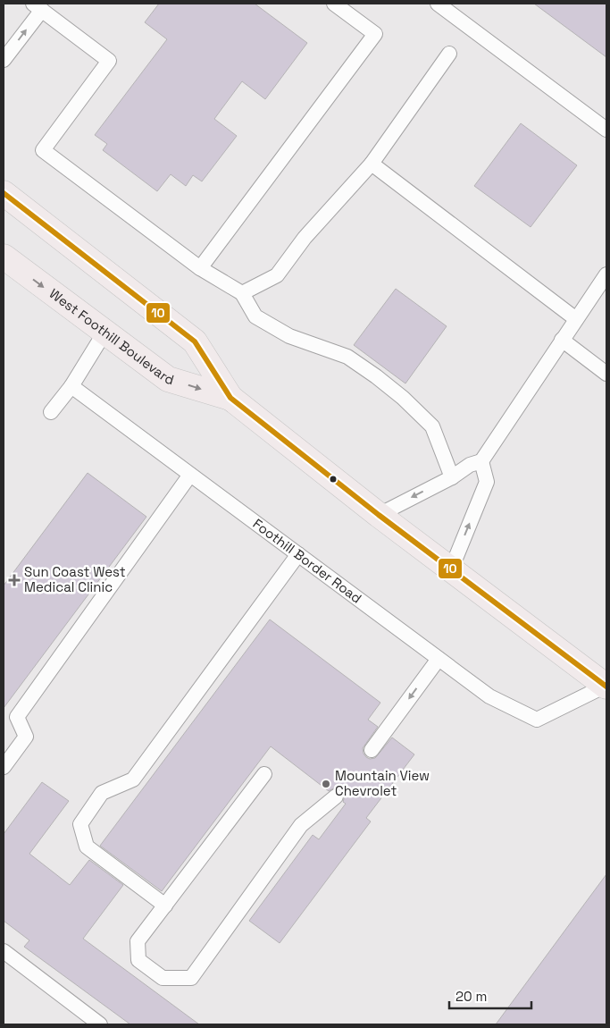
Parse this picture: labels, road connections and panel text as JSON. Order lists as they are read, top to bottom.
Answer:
{
  "streets": {
    "main road": ["West Foothill Boulevard"],
    "lane": ["Foothill Border Road"]
  },
  "crossings": [
    ["West Foothill Boulevard", "Foothill Border Road"]
  ],
  "places": {
    "health": ["Sun Coast West Medical Clinic"],
    "other": ["Mountain View Chevrolet"]
  },
  "lines": ["transit line 10"],
  "scale_bar": "20 m"
}
